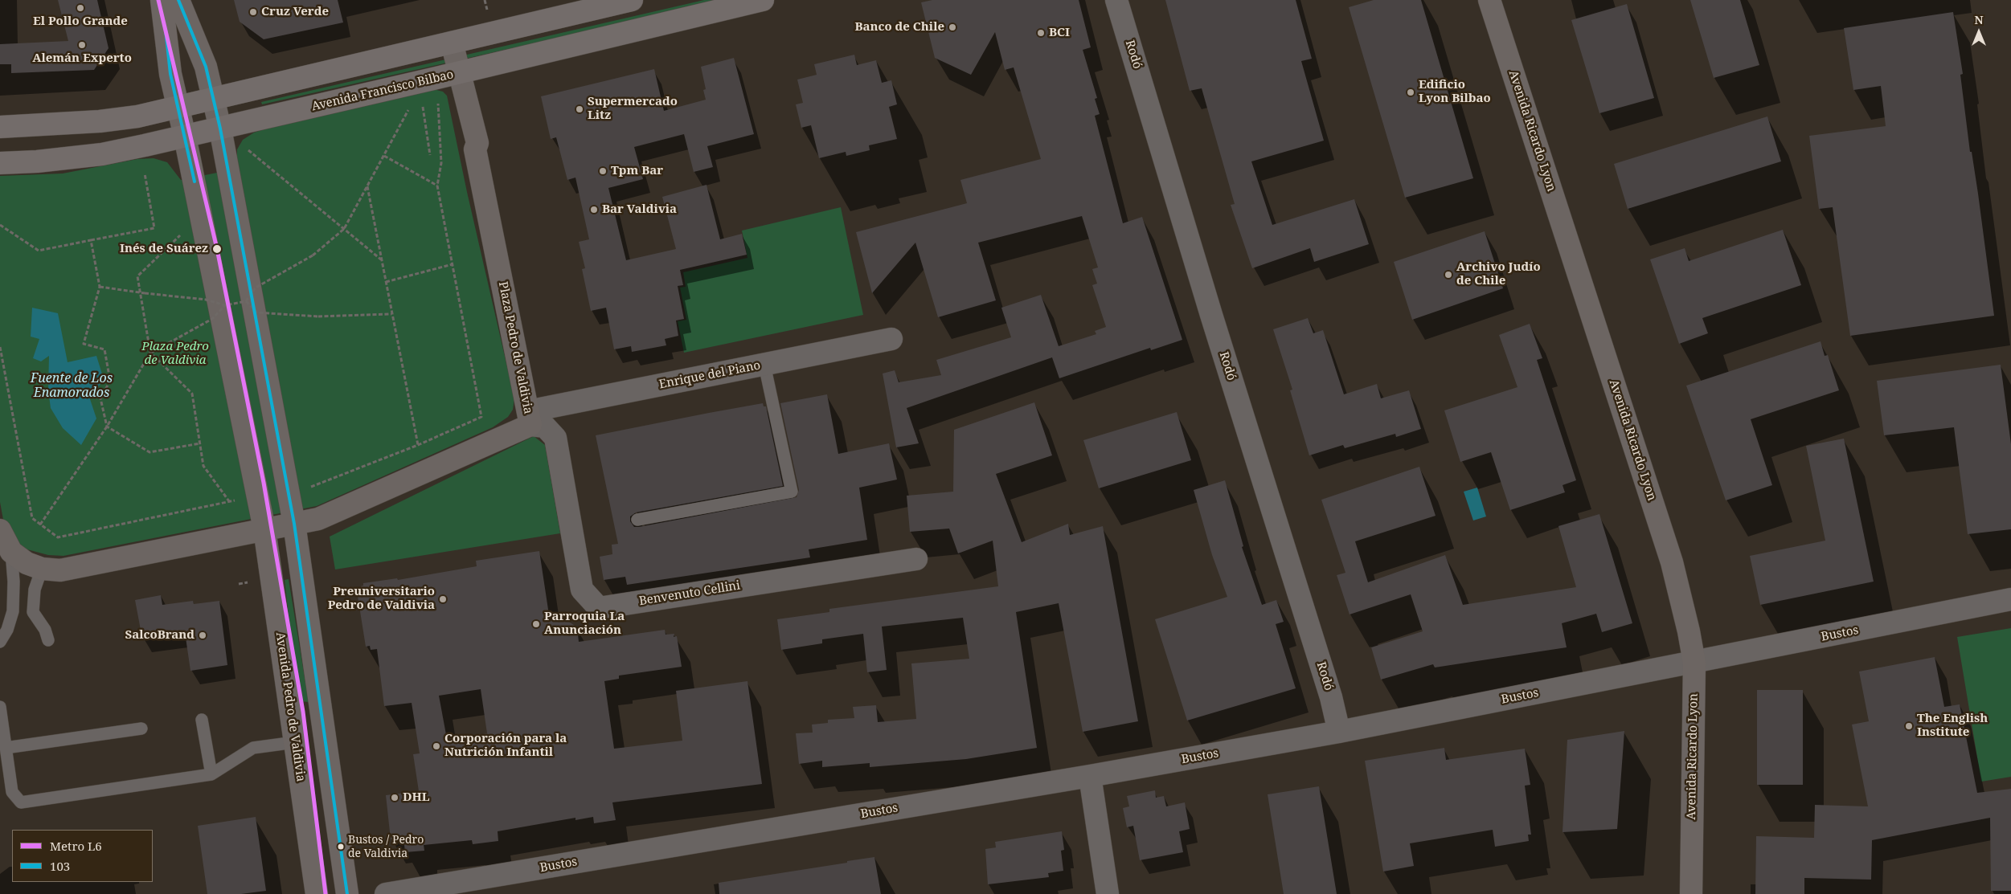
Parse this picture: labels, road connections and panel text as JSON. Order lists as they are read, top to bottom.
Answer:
{
  "streets": {
    "main road": ["Avenida Francisco Bilbao"],
    "street": [
      "Rodó",
      "Avenida Ricardo Lyon",
      "Plaza Pedro de Valdivia",
      "Enrique del Piano",
      "Benvenuto Cellini",
      "Bustos",
      "Avenida Pedro de Valdivia"
    ]
  },
  "crossings": [
    ["Rodó", "Bustos"],
    ["Avenida Francisco Bilbao", "Plaza Pedro de Valdivia"],
    ["Avenida Francisco Bilbao", "Avenida Pedro de Valdivia"],
    ["Avenida Ricardo Lyon", "Bustos"],
    ["Plaza Pedro de Valdivia", "Enrique del Piano"],
    ["Plaza Pedro de Valdivia", "Benvenuto Cellini"],
    ["Plaza Pedro de Valdivia", "Avenida Pedro de Valdivia"],
    ["Enrique del Piano", "Benvenuto Cellini"]
  ],
  "water": ["Fuente de Los Enamorados"],
  "parks": ["Plaza Pedro de Valdivia"],
  "places": [
    "El Pollo Grande",
    "Cruz Verde",
    "Banco de Chile",
    "BCI",
    "Alemán Experto",
    "Edificio Lyon Bilbao",
    "Supermercado Litz",
    "Tpm Bar",
    "Bar Valdivia",
    "Inés de Suárez",
    "Archivo Judío de Chile",
    "Preuniversitario Pedro de Valdivia",
    "Parroquia La Anunciación",
    "SalcoBrand",
    "The English Institute",
    "Corporación para la Nutrición Infantil",
    "DHL",
    "Bustos / Pedro de Valdivia"
  ],
  "lines": ["metro line L6", "transit line 103"],
  "legend": ["Metro L6", "103"],
  "north": "top"
}
